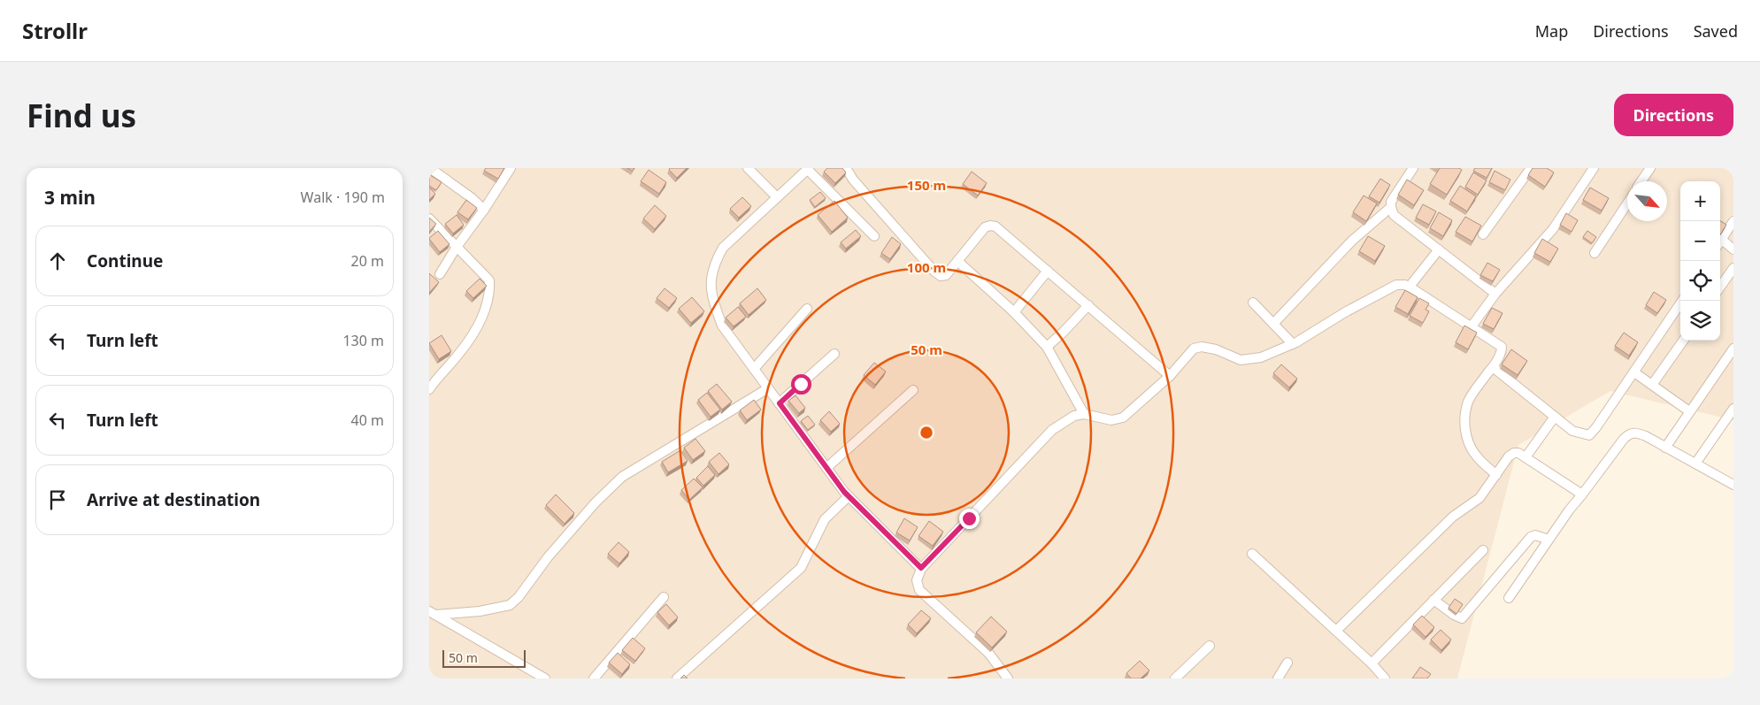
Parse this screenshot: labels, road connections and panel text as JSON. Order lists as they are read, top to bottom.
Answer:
{
  "scale_bar": "50 m",
  "north": "bottom right",
  "page": {
    "header": "Strollr",
    "nav": ["Map", "Directions", "Saved"],
    "buttons": "Directions",
    "title": "Find us",
    "heading": ["3 min", "Walk · 190 m"],
    "map_buttons": ["+", "−"],
    "list": [
      ["Continue", "20 m"],
      ["Turn left", "130 m"],
      ["Turn left", "40 m"],
      "Arrive at destination"
    ],
    "scale": "50 m"
  },
  "rings": ["150 m", "100 m", "50 m"]
}
